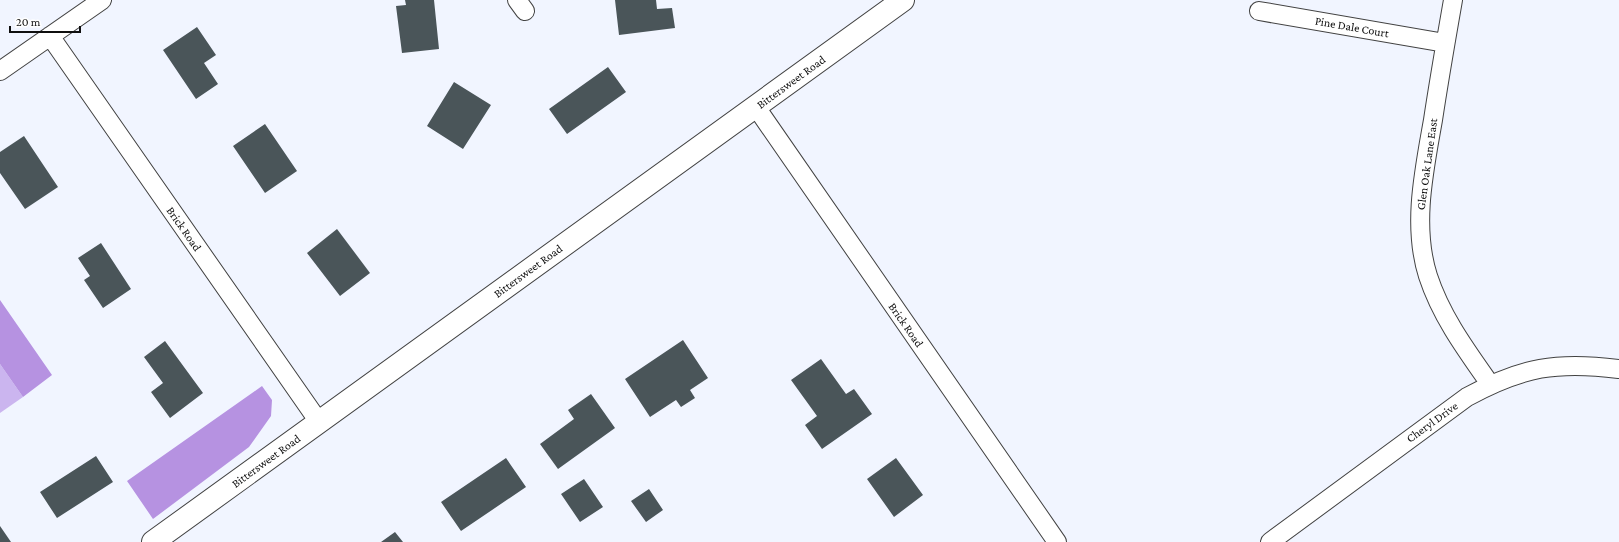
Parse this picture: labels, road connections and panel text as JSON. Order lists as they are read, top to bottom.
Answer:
{
  "streets": {
    "street": [
      "Pine Dale Court",
      "Bittersweet Road",
      "Glen Oak Lane East",
      "Brick Road",
      "Cheryl Drive"
    ]
  },
  "crossings": [
    ["Pine Dale Court", "Glen Oak Lane East"],
    ["Bittersweet Road", "Brick Road"],
    ["Glen Oak Lane East", "Cheryl Drive"]
  ],
  "scale_bar": "20 m"
}
